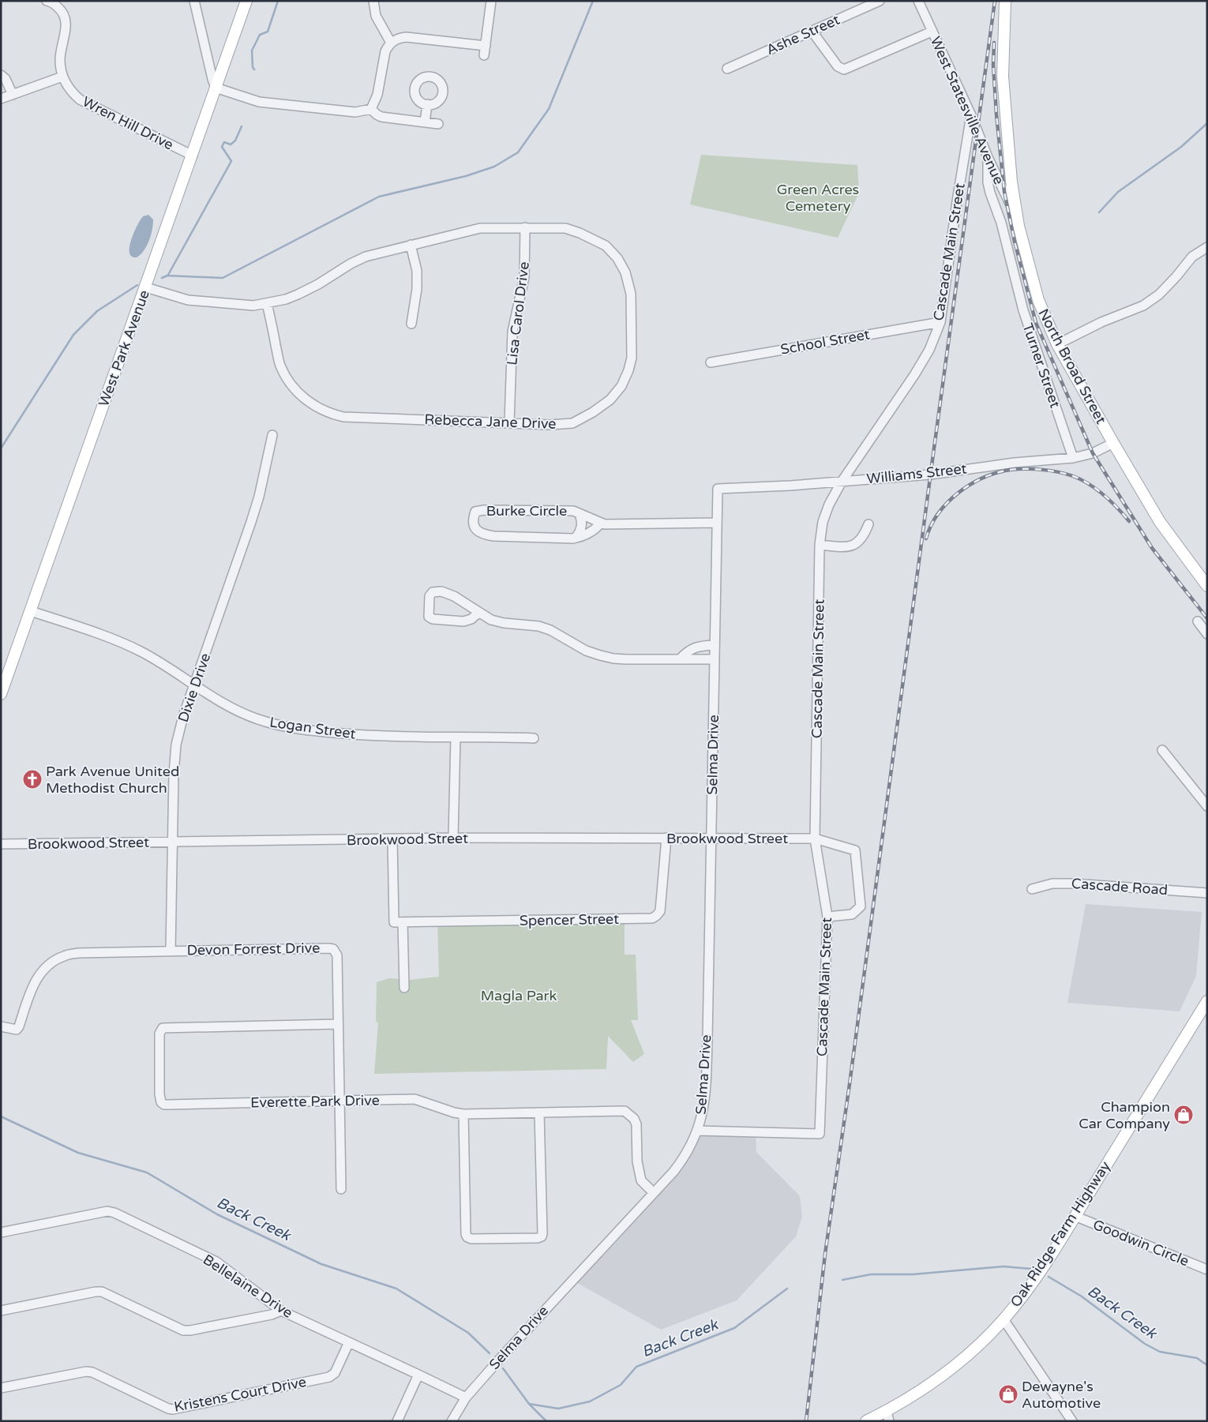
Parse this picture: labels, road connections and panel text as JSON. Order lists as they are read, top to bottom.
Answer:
{
  "streets": {
    "main road": ["West Park Avenue", "North Broad Street", "Oak Ridge Farm Highway"],
    "street": [
      "Ashe Street",
      "West Statesville Avenue",
      "Wren Hill Drive",
      "Cascade Main Street",
      "Lisa Carol Drive",
      "School Street",
      "Turner Street",
      "Rebecca Jane Drive",
      "Williams Street",
      "Burke Circle",
      "Dixie Drive",
      "Logan Street",
      "Selma Drive",
      "Brookwood Street",
      "Cascade Road",
      "Spencer Street",
      "Devon Forrest Drive",
      "Everette Park Drive",
      "Goodwin Circle",
      "Bellelaine Drive",
      "Kristens Court Drive"
    ]
  },
  "crossings": [
    ["West Statesville Avenue", "Cascade Main Street"],
    ["West Statesville Avenue", "Turner Street"],
    ["West Statesville Avenue", "North Broad Street"],
    ["Wren Hill Drive", "West Park Avenue"],
    ["Cascade Main Street", "School Street"],
    ["Cascade Main Street", "Williams Street"],
    ["Cascade Main Street", "Selma Drive"],
    ["Cascade Main Street", "Brookwood Street"],
    ["Lisa Carol Drive", "Rebecca Jane Drive"],
    ["West Park Avenue", "Rebecca Jane Drive"],
    ["West Park Avenue", "Logan Street"],
    ["Turner Street", "Williams Street"],
    ["North Broad Street", "Williams Street"],
    ["Williams Street", "Selma Drive"],
    ["Burke Circle", "Selma Drive"],
    ["Dixie Drive", "Logan Street"],
    ["Dixie Drive", "Brookwood Street"],
    ["Dixie Drive", "Devon Forrest Drive"],
    ["Selma Drive", "Brookwood Street"],
    ["Selma Drive", "Everette Park Drive"],
    ["Selma Drive", "Bellelaine Drive"],
    ["Brookwood Street", "Spencer Street"],
    ["Devon Forrest Drive", "Everette Park Drive"],
    ["Oak Ridge Farm Highway", "Goodwin Circle"],
    ["Bellelaine Drive", "Kristens Court Drive"]
  ],
  "water": ["Back Creek"],
  "parks": ["Green Acres Cemetery", "Magla Park"],
  "places": {
    "church": ["Park Avenue United Methodist Church"],
    "shop": ["Champion Car Company", "Dewayne's Automotive"]
  }
}
